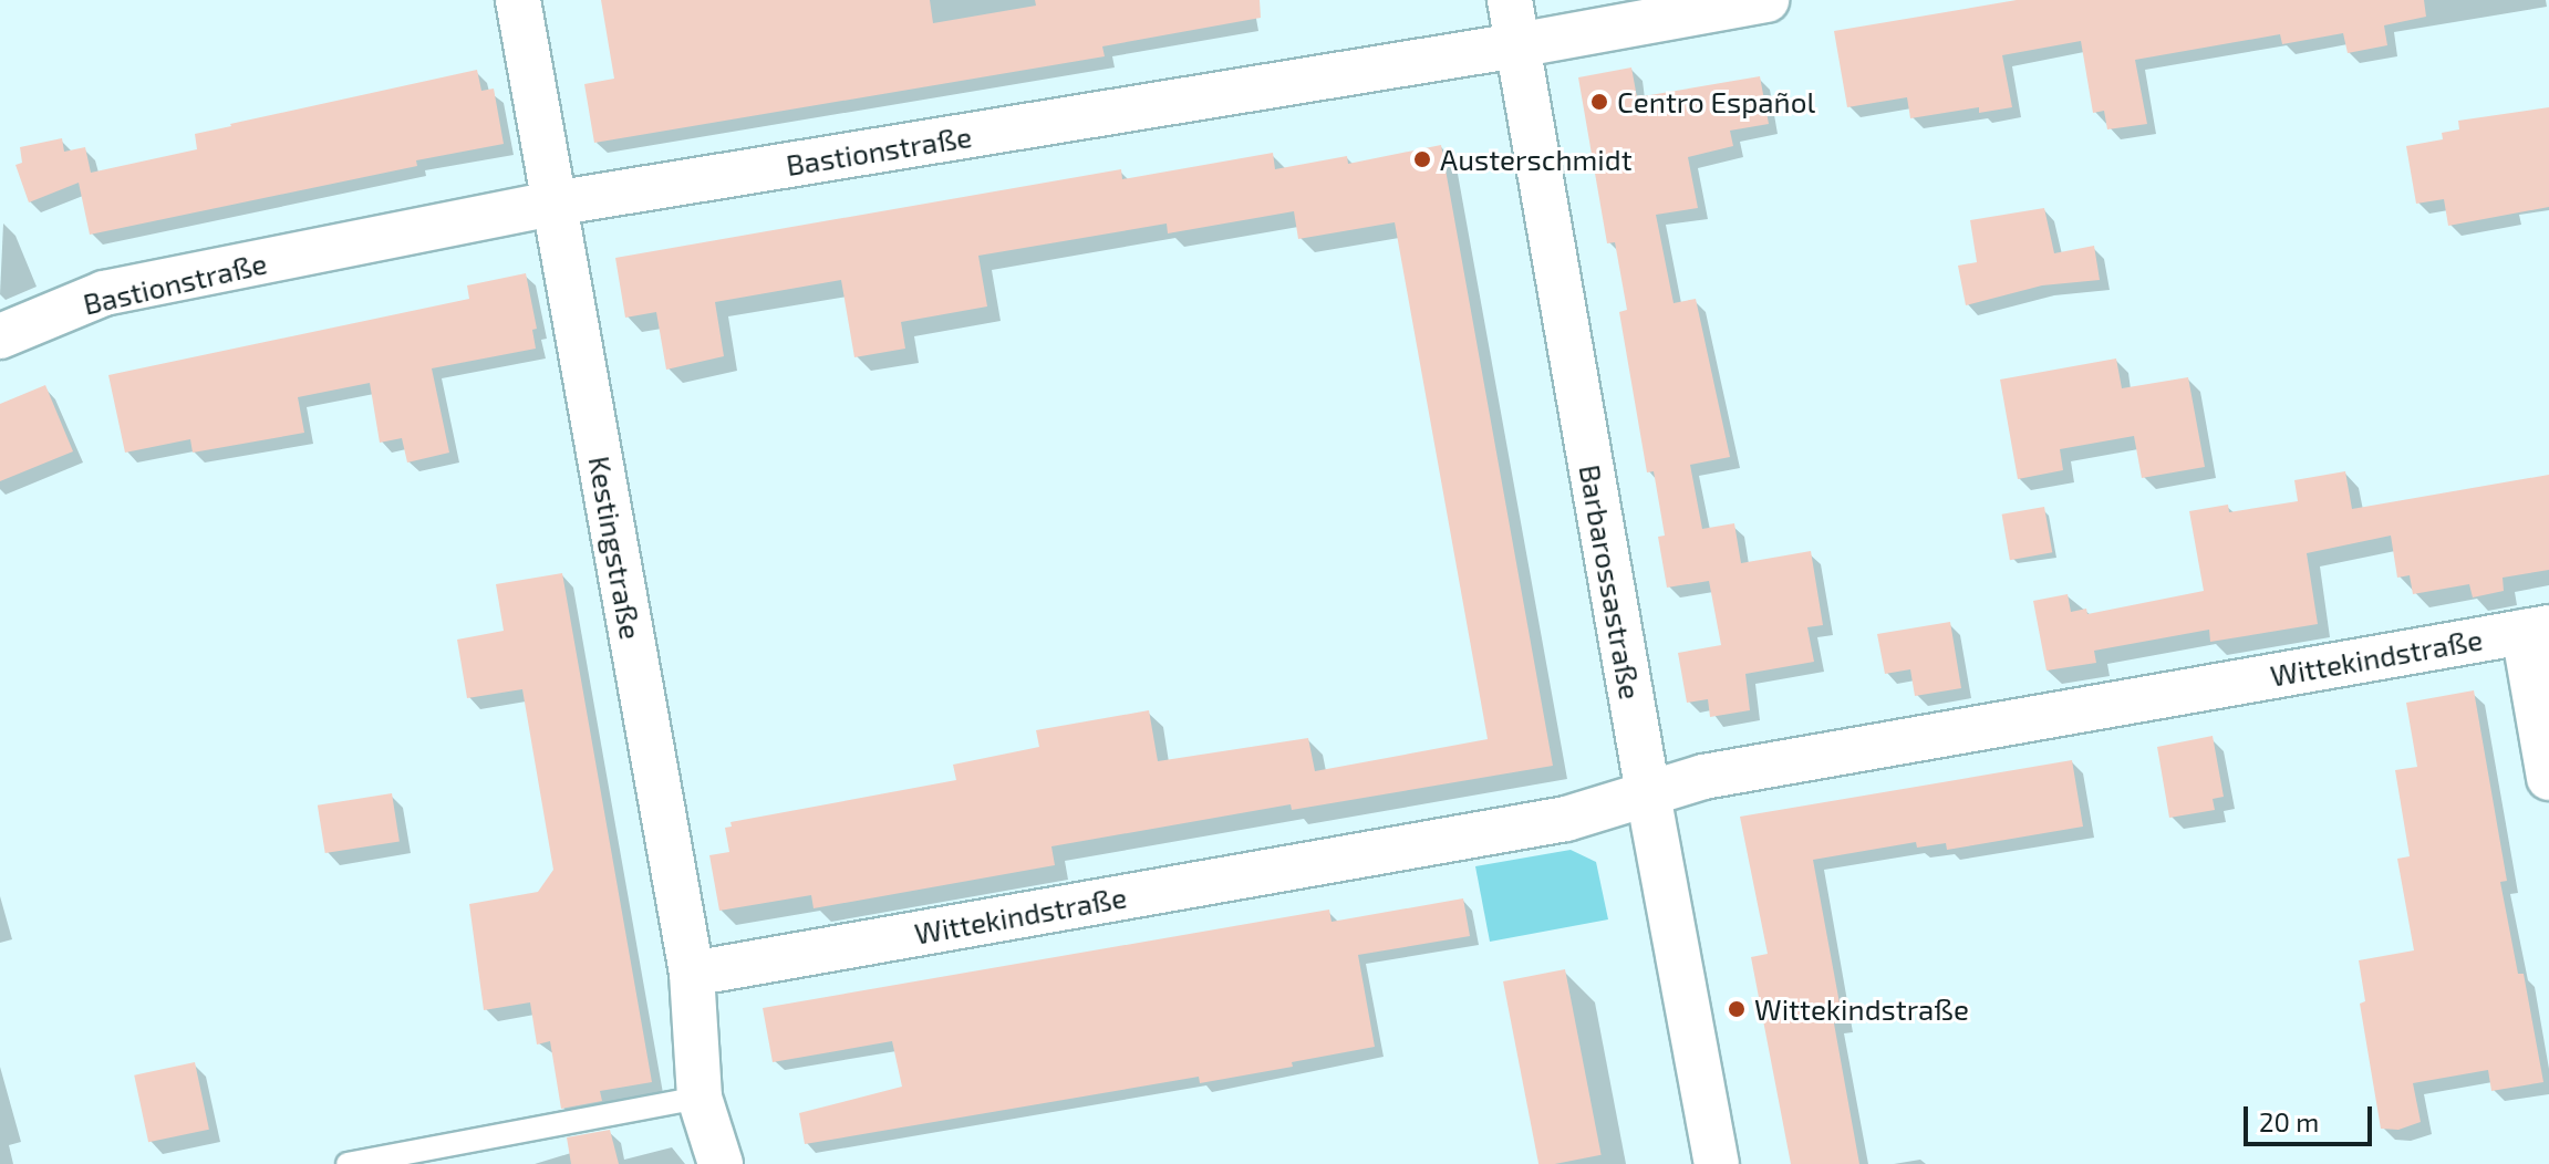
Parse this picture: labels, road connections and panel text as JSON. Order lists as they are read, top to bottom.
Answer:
{
  "streets": {
    "street": [
      "Bastionstraße",
      "Kestingstraße",
      "Barbarossastraße",
      "Wittekindstraße"
    ]
  },
  "crossings": [
    ["Bastionstraße", "Kestingstraße"],
    ["Bastionstraße", "Barbarossastraße"],
    ["Kestingstraße", "Wittekindstraße"],
    ["Barbarossastraße", "Wittekindstraße"]
  ],
  "places": ["Centro Español", "Austerschmidt", "Wittekindstraße"],
  "scale_bar": "20 m"
}
